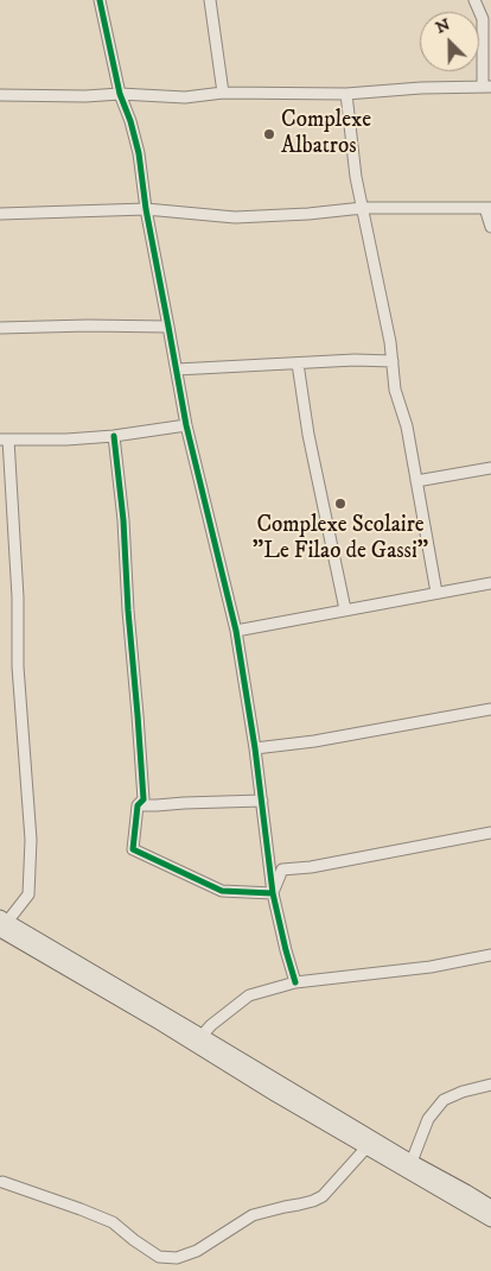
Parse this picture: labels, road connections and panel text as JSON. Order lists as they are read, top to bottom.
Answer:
{
  "places": ["Complexe Albatros", "Complexe Scolaire \"Le Filao de Gassi\""],
  "north": "top left"
}
